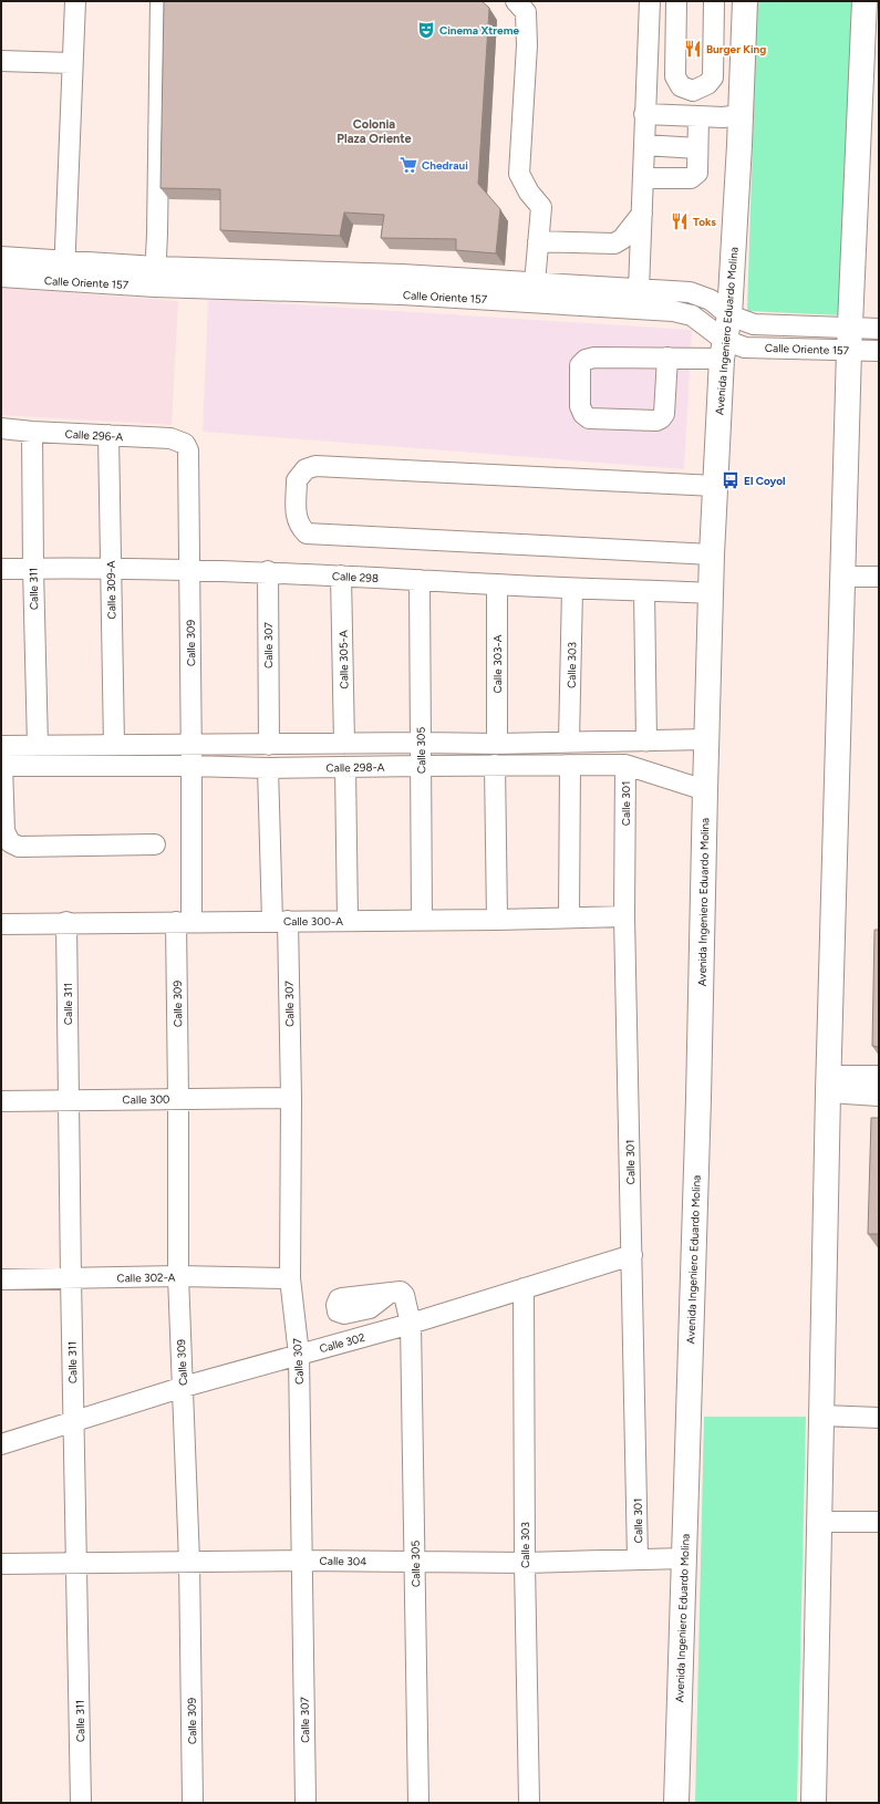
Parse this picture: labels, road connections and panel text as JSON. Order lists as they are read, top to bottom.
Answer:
{
  "streets": {
    "main road": ["Avenida Ingeniero Eduardo Molina"],
    "street": [
      "Calle Oriente 157",
      "Calle 296-A",
      "Calle 298",
      "Calle 311",
      "Calle 309-A",
      "Calle 309",
      "Calle 307",
      "Calle 305-A",
      "Calle 303-A",
      "Calle 303",
      "Calle 305",
      "Calle 298-A",
      "Calle 301",
      "Calle 300-A",
      "Calle 300",
      "Calle 302-A",
      "Calle 302",
      "Calle 304"
    ]
  },
  "crossings": [
    ["Calle Oriente 157", "Avenida Ingeniero Eduardo Molina"],
    ["Avenida Ingeniero Eduardo Molina", "Calle 298"],
    ["Avenida Ingeniero Eduardo Molina", "Calle 298-A"],
    ["Avenida Ingeniero Eduardo Molina", "Calle 304"],
    ["Calle 296-A", "Calle 311"],
    ["Calle 296-A", "Calle 309-A"],
    ["Calle 296-A", "Calle 309"],
    ["Calle 298", "Calle 311"],
    ["Calle 298", "Calle 309-A"],
    ["Calle 298", "Calle 309"],
    ["Calle 298", "Calle 307"],
    ["Calle 298", "Calle 305-A"],
    ["Calle 298", "Calle 303-A"],
    ["Calle 298", "Calle 303"],
    ["Calle 298", "Calle 305"],
    ["Calle 311", "Calle 300-A"],
    ["Calle 311", "Calle 300"],
    ["Calle 311", "Calle 302-A"],
    ["Calle 311", "Calle 302"],
    ["Calle 311", "Calle 304"],
    ["Calle 309", "Calle 298-A"],
    ["Calle 309", "Calle 300-A"],
    ["Calle 309", "Calle 300"],
    ["Calle 309", "Calle 302-A"],
    ["Calle 309", "Calle 302"],
    ["Calle 309", "Calle 304"],
    ["Calle 307", "Calle 298-A"],
    ["Calle 307", "Calle 300-A"],
    ["Calle 307", "Calle 300"],
    ["Calle 307", "Calle 302-A"],
    ["Calle 307", "Calle 302"],
    ["Calle 307", "Calle 304"],
    ["Calle 303", "Calle 302"],
    ["Calle 303", "Calle 304"],
    ["Calle 305", "Calle 298-A"],
    ["Calle 305", "Calle 300-A"],
    ["Calle 305", "Calle 302"],
    ["Calle 305", "Calle 304"],
    ["Calle 298-A", "Calle 301"],
    ["Calle 301", "Calle 300-A"],
    ["Calle 301", "Calle 302"],
    ["Calle 301", "Calle 304"]
  ],
  "districts": ["Colonia Plaza Oriente"],
  "places": {
    "theatre": ["Cinema Xtreme"],
    "restaurant": ["Burger King", "Toks"],
    "supermarket": ["Chedraui"],
    "bus stop": ["El Coyol"]
  }
}
